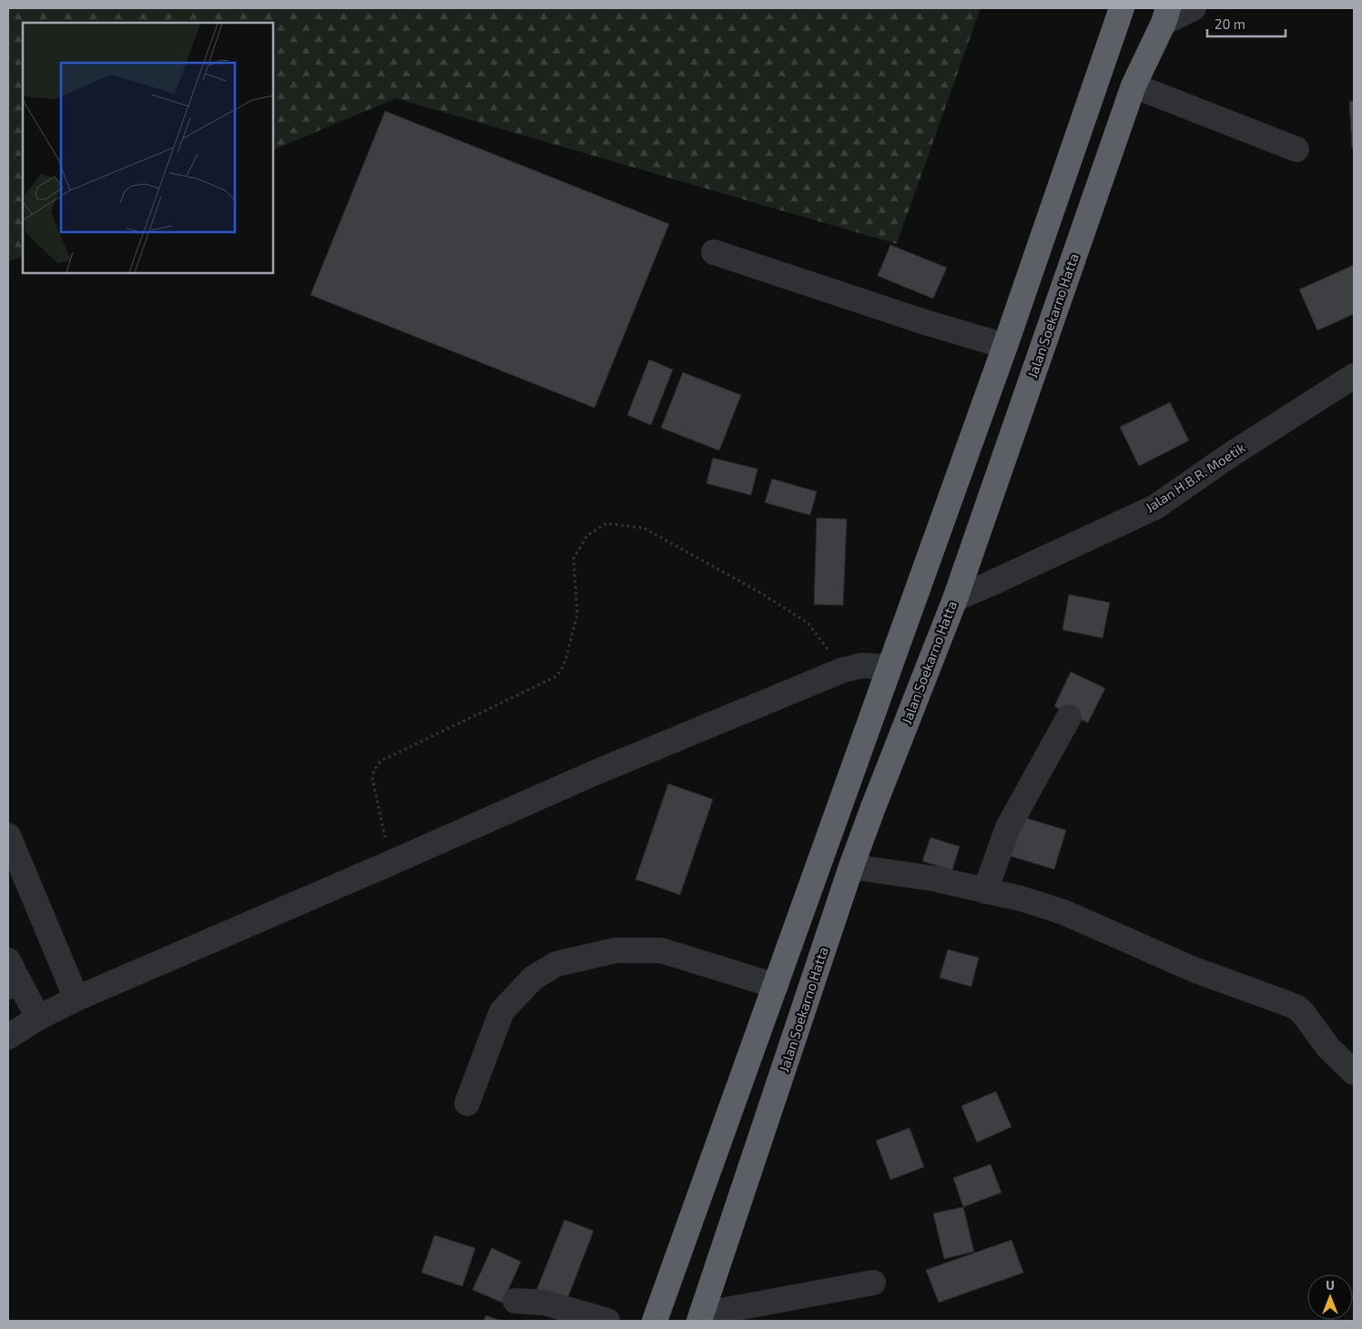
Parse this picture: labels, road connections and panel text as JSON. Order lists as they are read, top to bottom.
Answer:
{
  "streets": {
    "highway": ["Jalan Soekarno Hatta"],
    "street": ["Jalan H.B.R. Moetik"]
  },
  "crossings": [
    ["Jalan Soekarno Hatta", "Jalan H.B.R. Moetik"]
  ],
  "scale_bar": "20 m",
  "north": "top"
}
